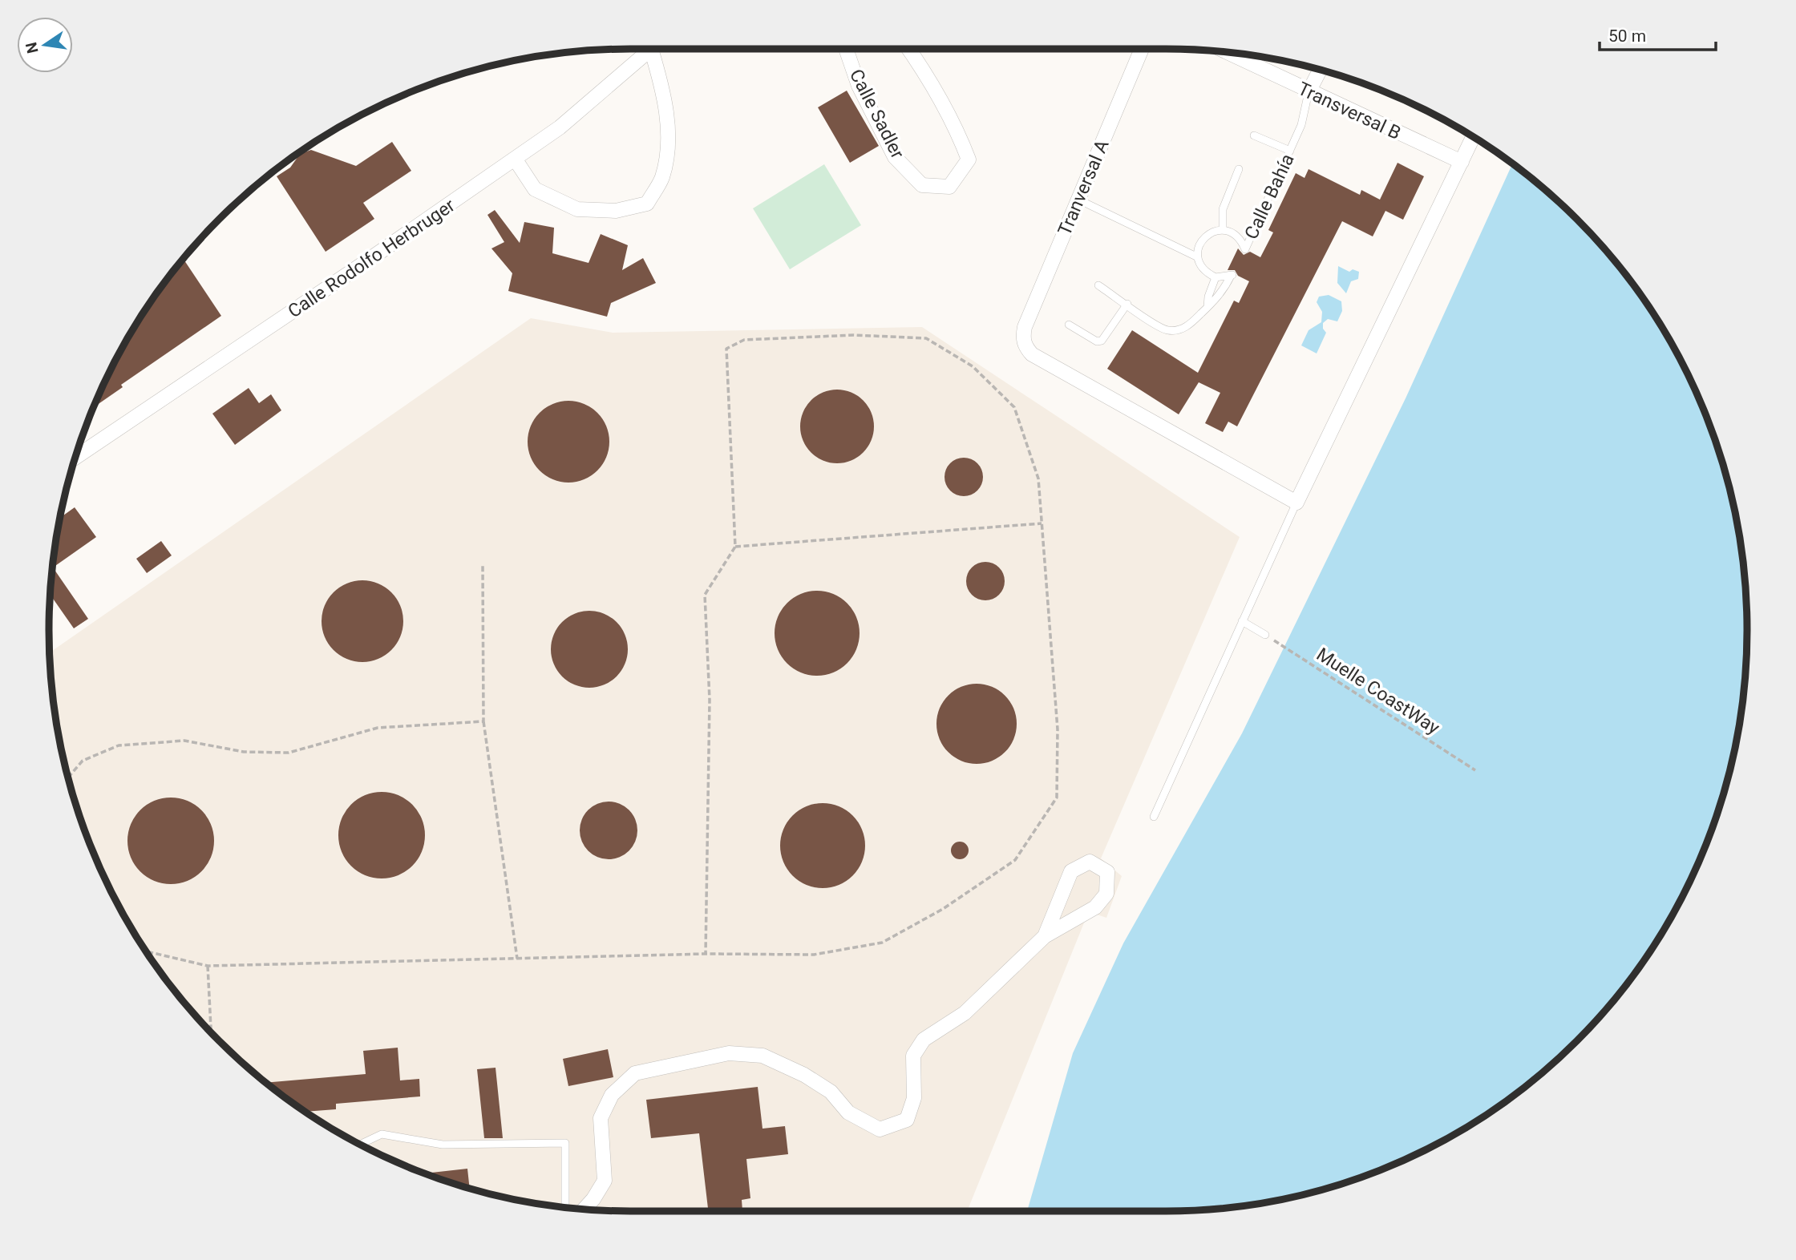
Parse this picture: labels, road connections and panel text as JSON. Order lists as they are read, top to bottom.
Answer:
{
  "streets": {
    "street": [
      "Transversal B",
      "Calle Sadler",
      "Tranversal A",
      "Calle Bahía",
      "Calle Rodolfo Herbruger"
    ],
    "path": ["Muelle CoastWay"]
  },
  "crossings": [
    ["Transversal B", "Calle Bahía"]
  ],
  "scale_bar": "50 m",
  "north": "left"
}
